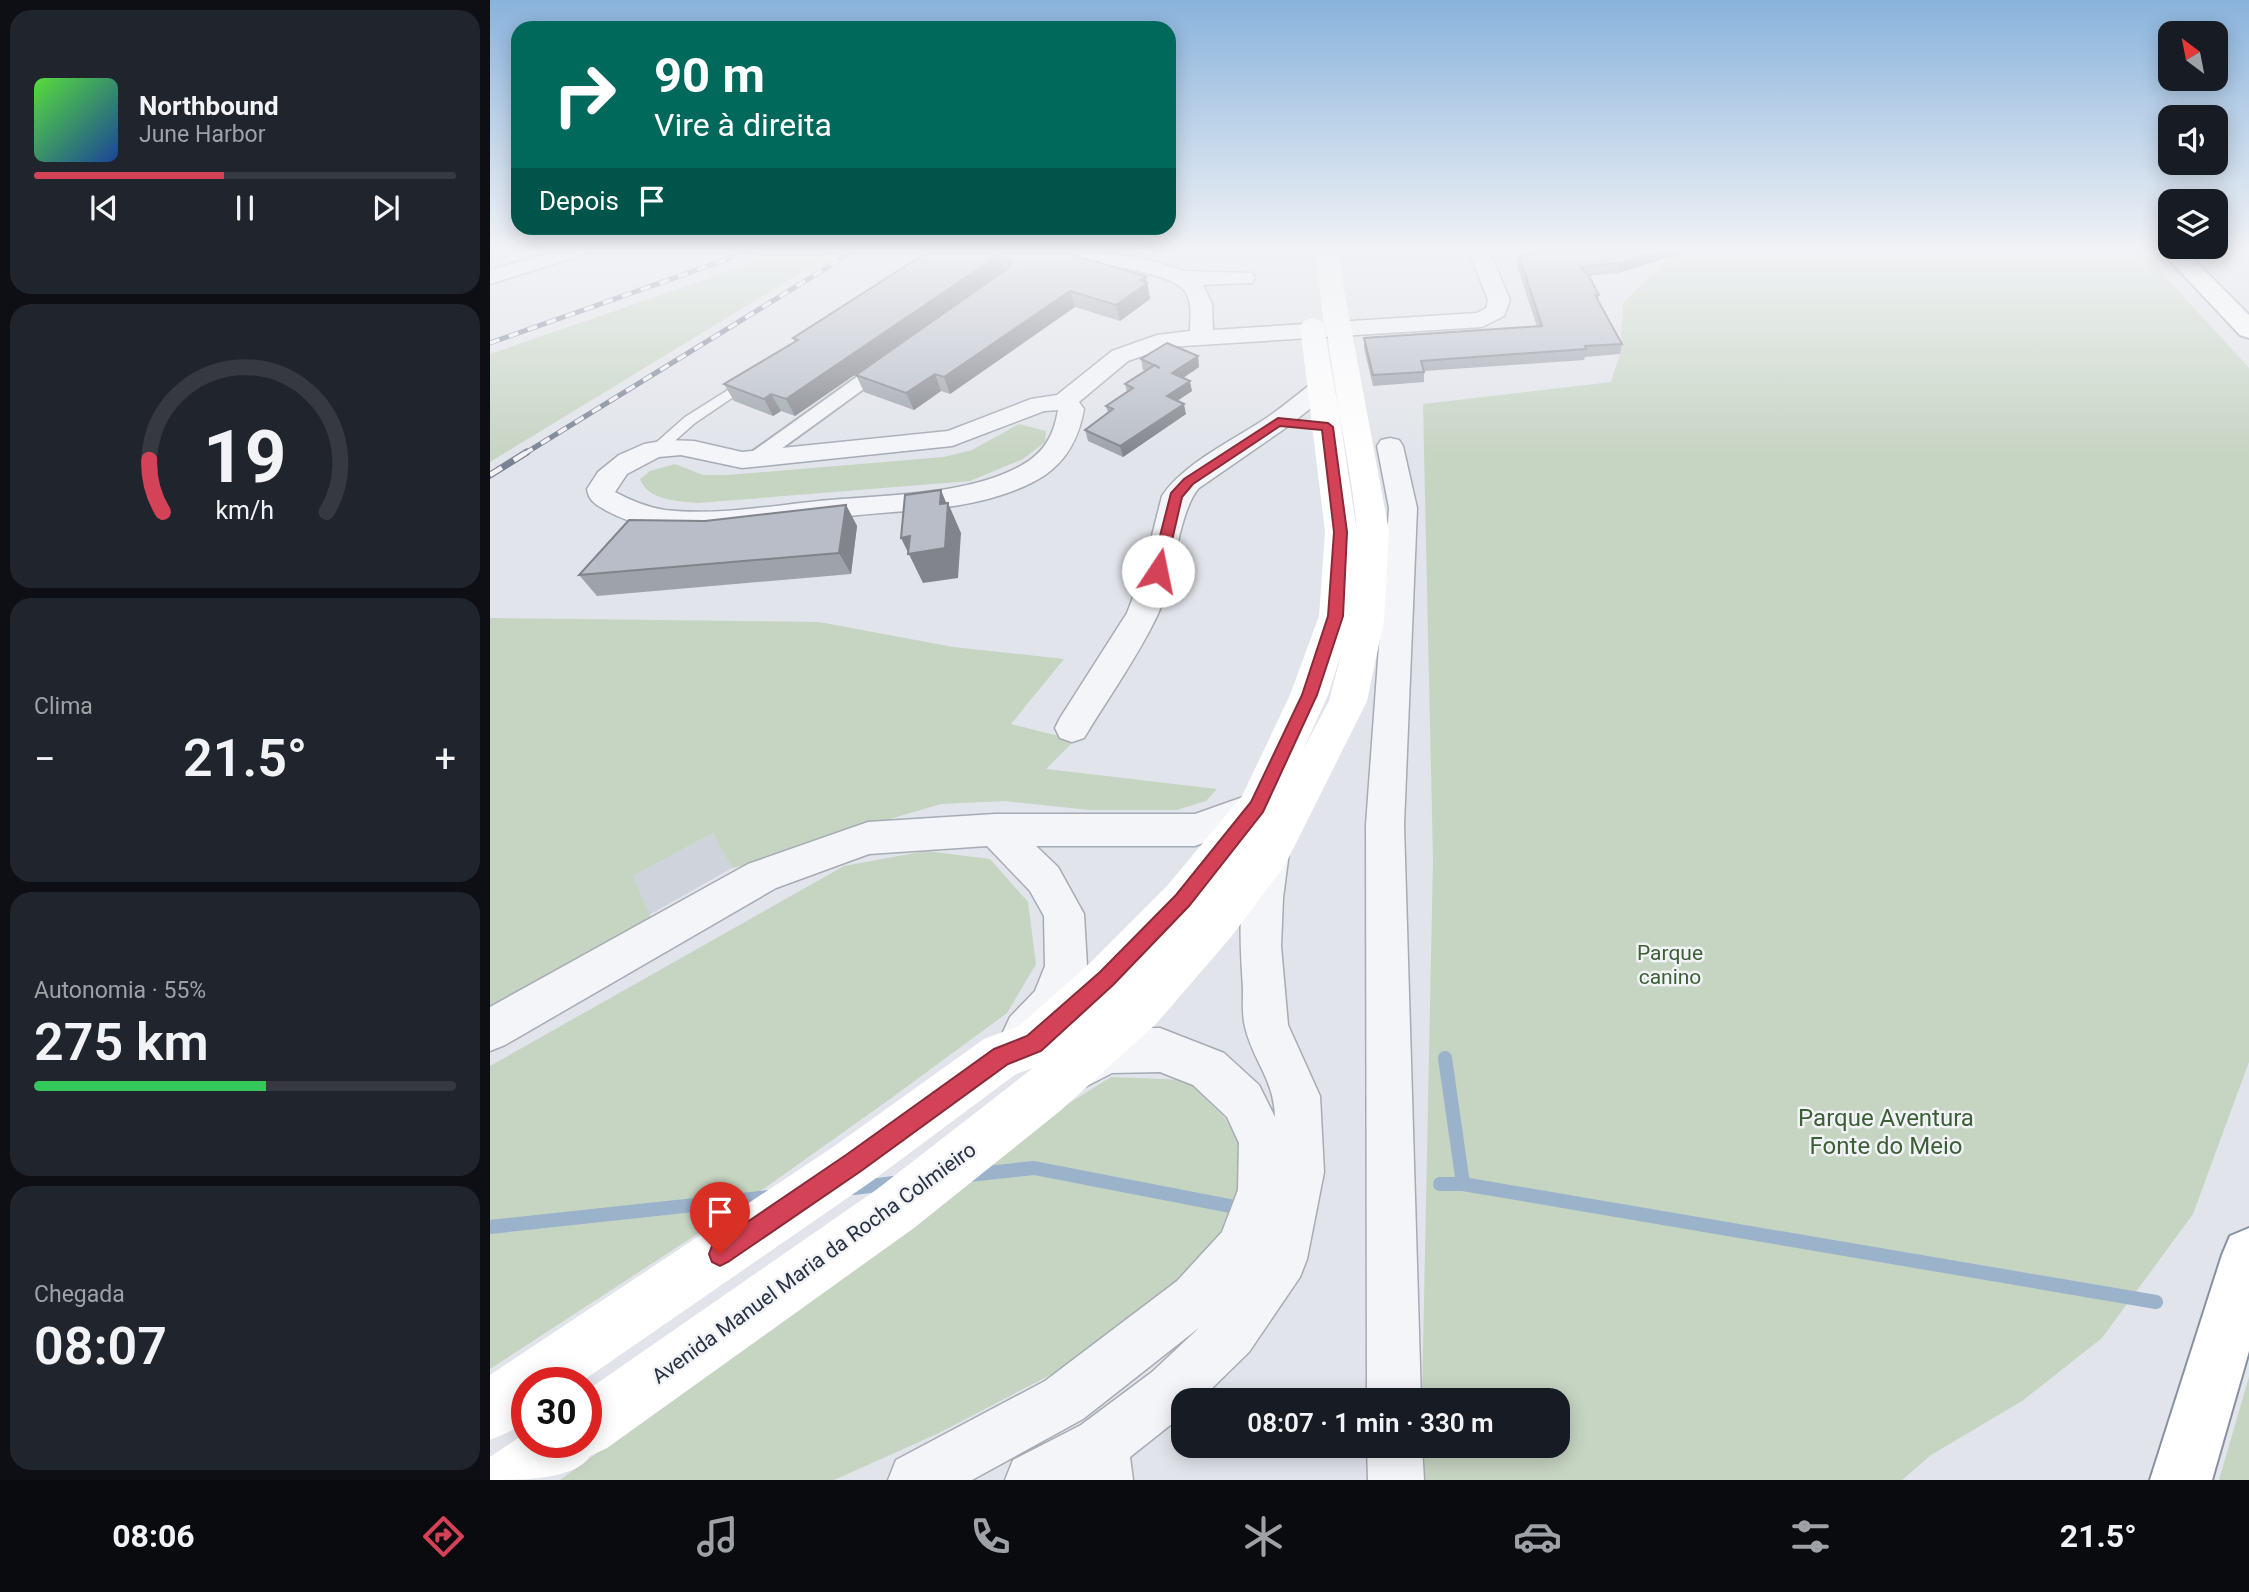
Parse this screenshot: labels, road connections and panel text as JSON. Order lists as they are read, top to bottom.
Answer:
{
  "streets": {
    "main road": ["Avenida Manuel Maria da Rocha Colmieiro"]
  },
  "parks": ["Parque canino", "Parque Aventura Fonte do Meio"],
  "north": "top left",
  "page": {
    "turn": ["90 m", "Vire à direita"],
    "song": ["Northbound", "June Harbor"],
    "then": "Depois",
    "tile": [
      "Clima",
      ["Autonomia · 55%", "275 km"],
      ["Chegada", "08:07"]
    ],
    "heat": ["−", "21.5°", "+"],
    "limit": "30",
    "trip": "08:07 · 1 min · 330 m",
    "tabs": ["08:06", "21.5°"],
    "gauge": ["19", "km/h"]
  }
}
